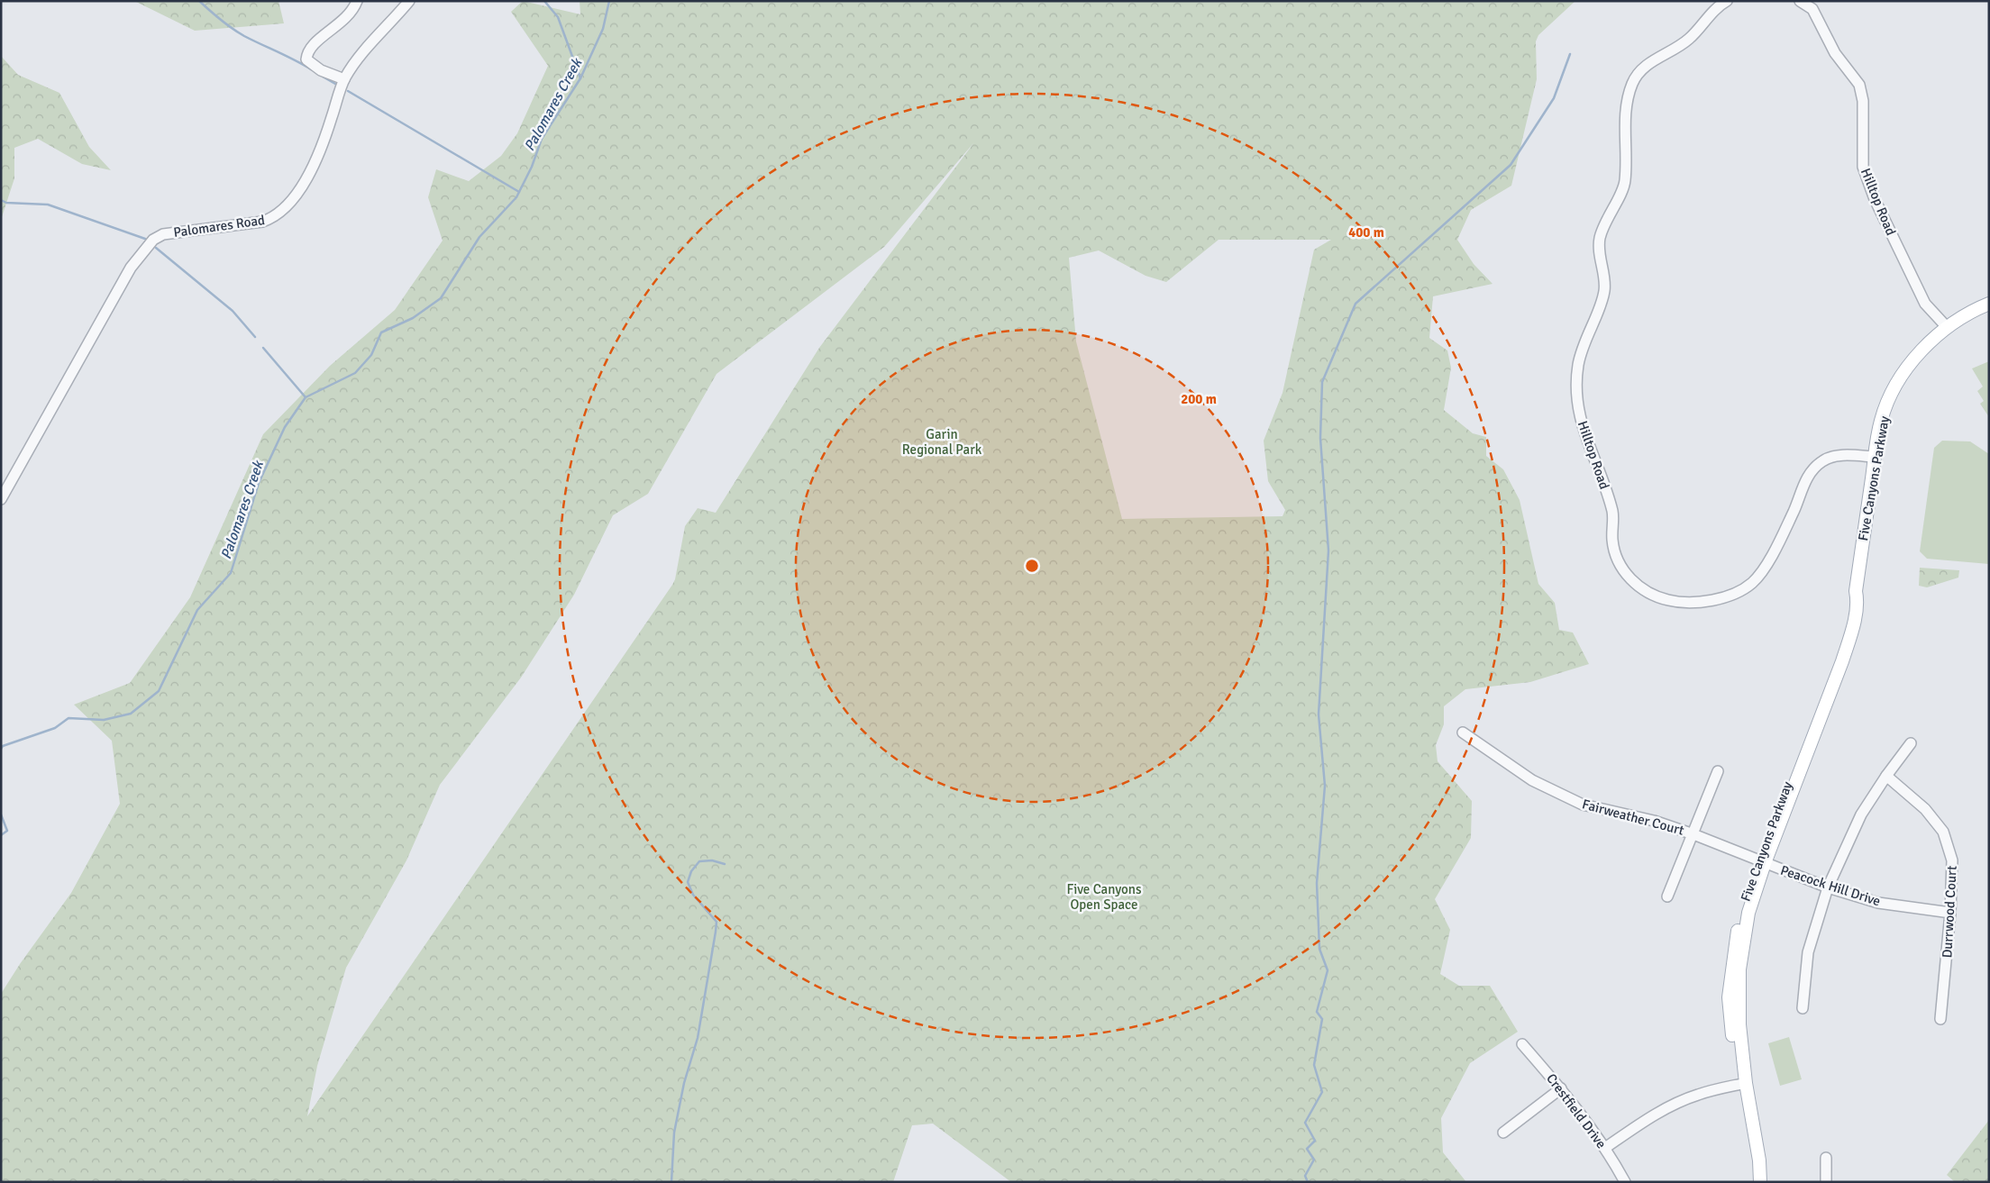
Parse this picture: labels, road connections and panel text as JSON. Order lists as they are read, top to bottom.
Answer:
{
  "streets": {
    "main road": ["Five Canyons Parkway"],
    "street": [
      "Hilltop Road",
      "Palomares Road",
      "Fairweather Court",
      "Peacock Hill Drive",
      "Durrwood Court",
      "Crestfield Drive"
    ]
  },
  "crossings": [
    ["Hilltop Road", "Five Canyons Parkway"],
    ["Five Canyons Parkway", "Fairweather Court"],
    ["Five Canyons Parkway", "Peacock Hill Drive"],
    ["Fairweather Court", "Peacock Hill Drive"],
    ["Peacock Hill Drive", "Durrwood Court"]
  ],
  "water": ["Palomares Creek"],
  "parks": ["Garin Regional Park", "Five Canyons Open Space"],
  "rings": ["400 m", "200 m"]
}
